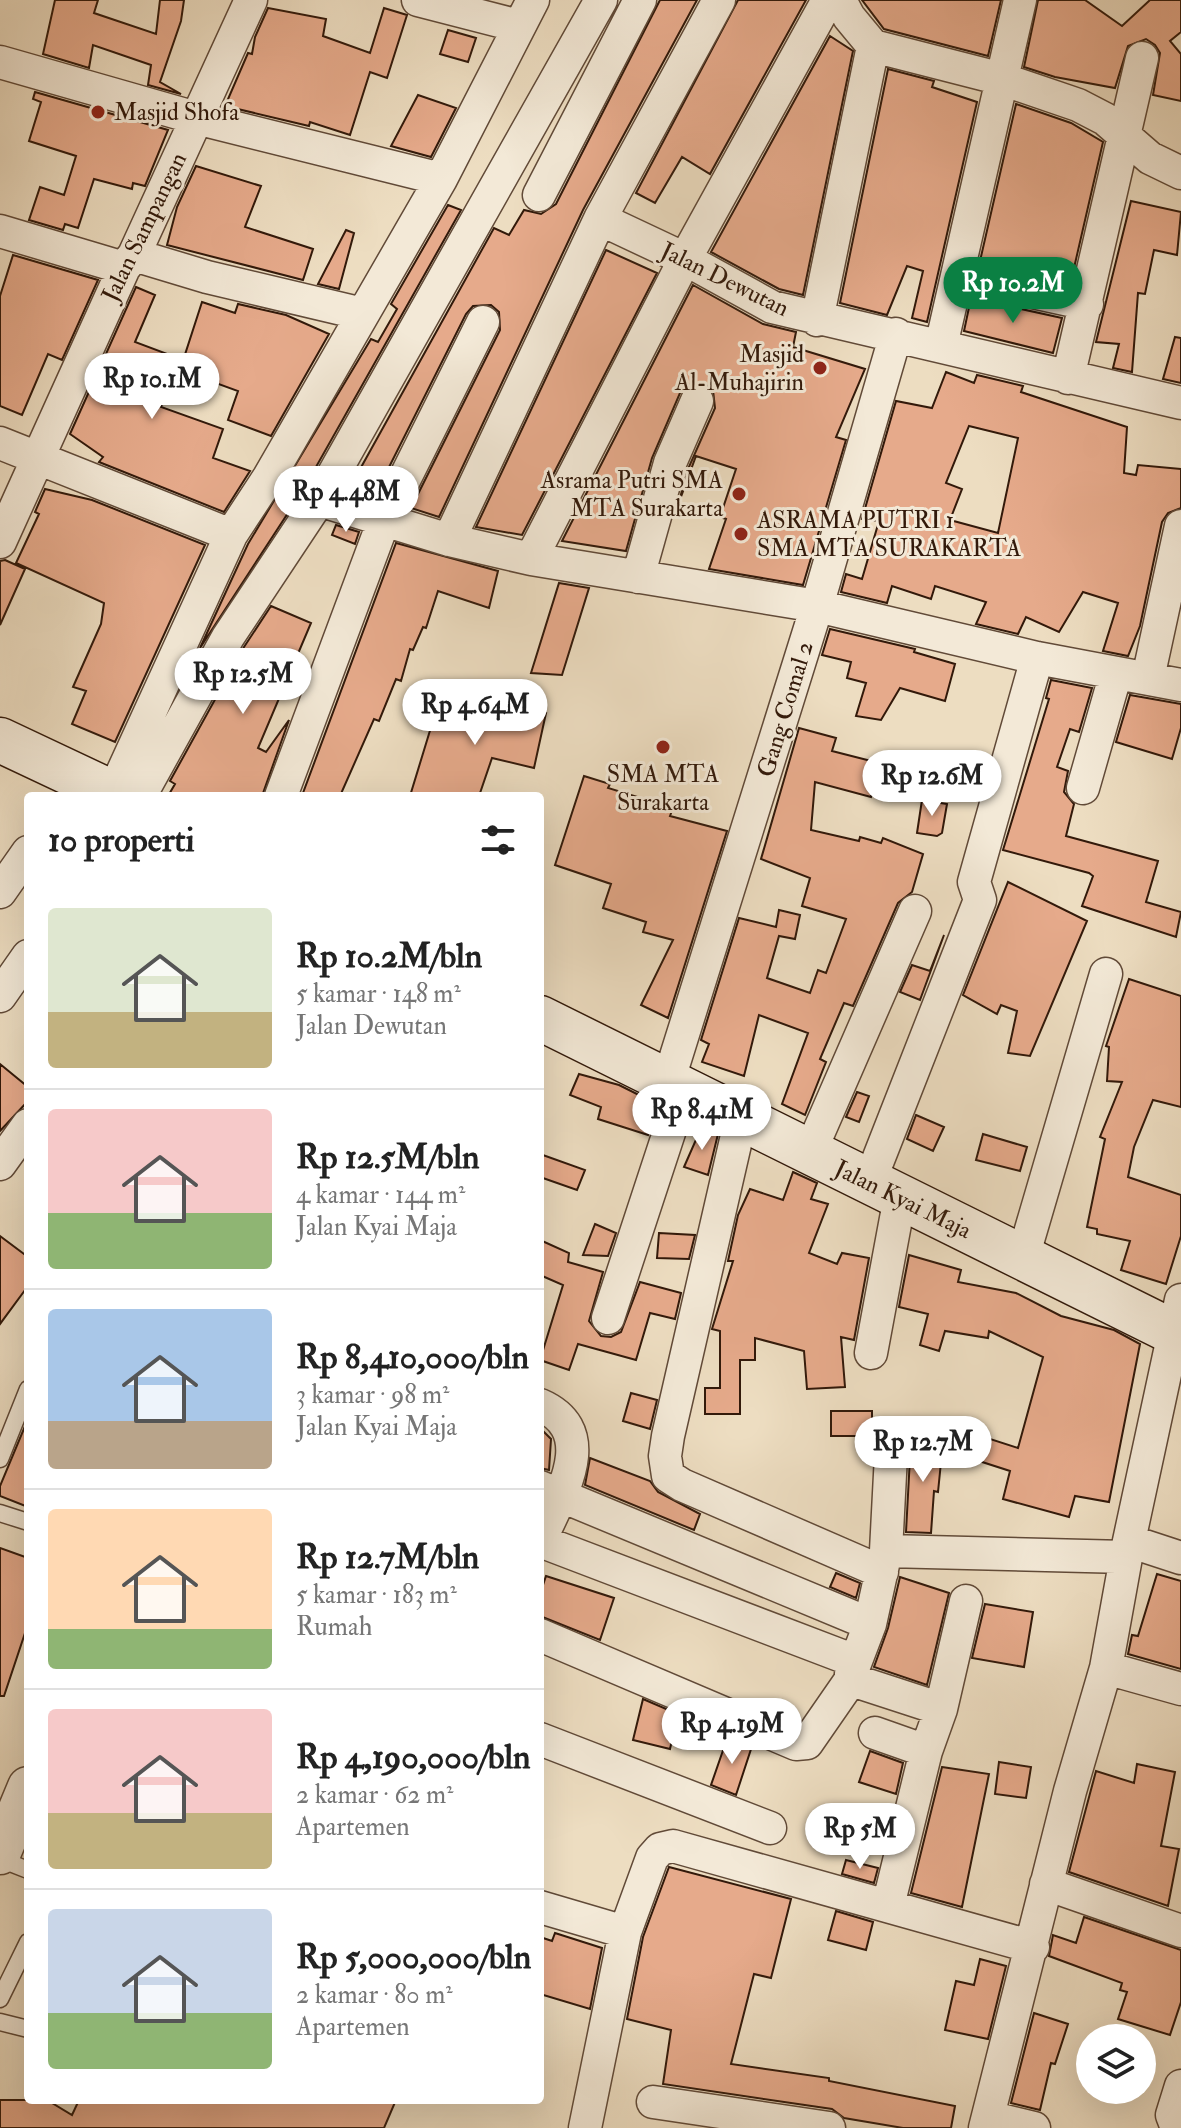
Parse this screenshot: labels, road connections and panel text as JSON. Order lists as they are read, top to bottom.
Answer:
{
  "streets": {
    "main road": ["Jalan Kyai Maja"],
    "street": ["Jalan Sampangan", "Jalan Dewutan", "Gang Comal 2"]
  },
  "crossings": [
    ["Jalan Dewutan", "Gang Comal 2"],
    ["Gang Comal 2", "Jalan Kyai Maja"]
  ],
  "places": [
    "Masjid Shofa",
    "Masjid Al-Muhajirin",
    "Asrama Putri SMA MTA Surakarta",
    "ASRAMA PUTRI 1 SMA MTA SURAKARTA",
    "SMA MTA Surakarta"
  ],
  "page": {
    "price": [
      "Rp 10.2M",
      "Rp 10.1M",
      "Rp 4.48M",
      "Rp 12.5M",
      "Rp 4.64M",
      "Rp 12.6M",
      "Rp 8.41M",
      "Rp 12.7M",
      "Rp 4.19M",
      "Rp 5M"
    ],
    "heading": "10 properti",
    "list": [
      {
        "name": "Rp 10.2M/bln",
        "note": "5 kamar · 148 m² · Jalan Dewutan"
      },
      {
        "name": "Rp 12.5M/bln",
        "note": "4 kamar · 144 m² · Jalan Kyai Maja"
      },
      {
        "name": "Rp 8,410,000/bln",
        "note": "3 kamar · 98 m² · Jalan Kyai Maja"
      },
      {
        "name": "Rp 12.7M/bln",
        "note": "5 kamar · 183 m² · Rumah"
      },
      {
        "name": "Rp 4,190,000/bln",
        "note": "2 kamar · 62 m² · Apartemen"
      },
      {
        "name": "Rp 5,000,000/bln",
        "note": "2 kamar · 80 m² · Apartemen"
      }
    ]
  }
}
